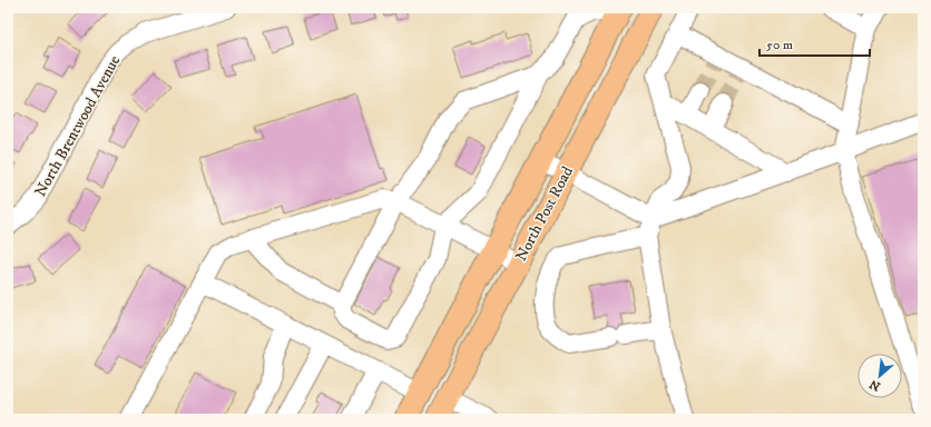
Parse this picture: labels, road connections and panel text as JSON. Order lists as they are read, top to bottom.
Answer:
{
  "streets": {
    "main road": ["North Post Road"],
    "street": ["North Brentwood Avenue"]
  },
  "scale_bar": "50 m",
  "north": "bottom left"
}
